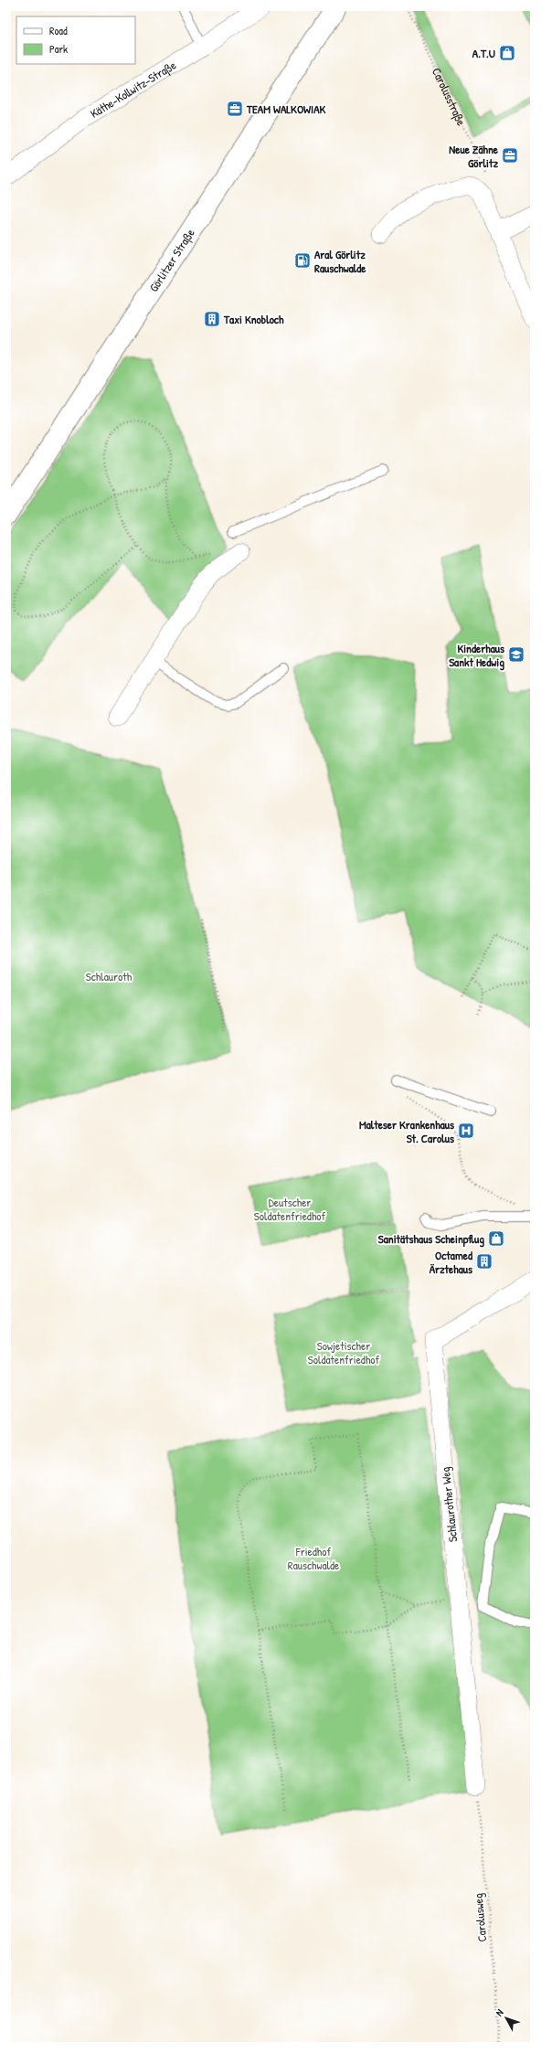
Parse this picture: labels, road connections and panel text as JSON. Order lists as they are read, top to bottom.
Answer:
{
  "streets": {
    "street": ["Käthe-Kollwitz-Straße", "Görlitzer Straße", "Schlaurother Weg"],
    "path": ["Carolusstraße", "Carolusweg"]
  },
  "crossings": [
    ["Schlaurother Weg", "Carolusweg"]
  ],
  "parks": [
    "Schlauroth",
    "Deutscher Soldatenfriedhof",
    "Sowjetischer Soldatenfriedhof",
    "Friedhof Rauschwalde"
  ],
  "places": {
    "shop": ["A.T.U", "Sanitätshaus Scheinpflug"],
    "office": ["TEAM WALKOWIAK", "Neue Zähne Görlitz"],
    "fuel station": ["Aral Görlitz Rauschwalde"],
    "building": ["Taxi Knobloch", "Octamed Ärztehaus"],
    "school or university": ["Kinderhaus Sankt Hedwig"],
    "hospital": ["Malteser Krankenhaus St. Carolus"]
  },
  "legend": ["Road", "Park"],
  "north": "top left"
}
